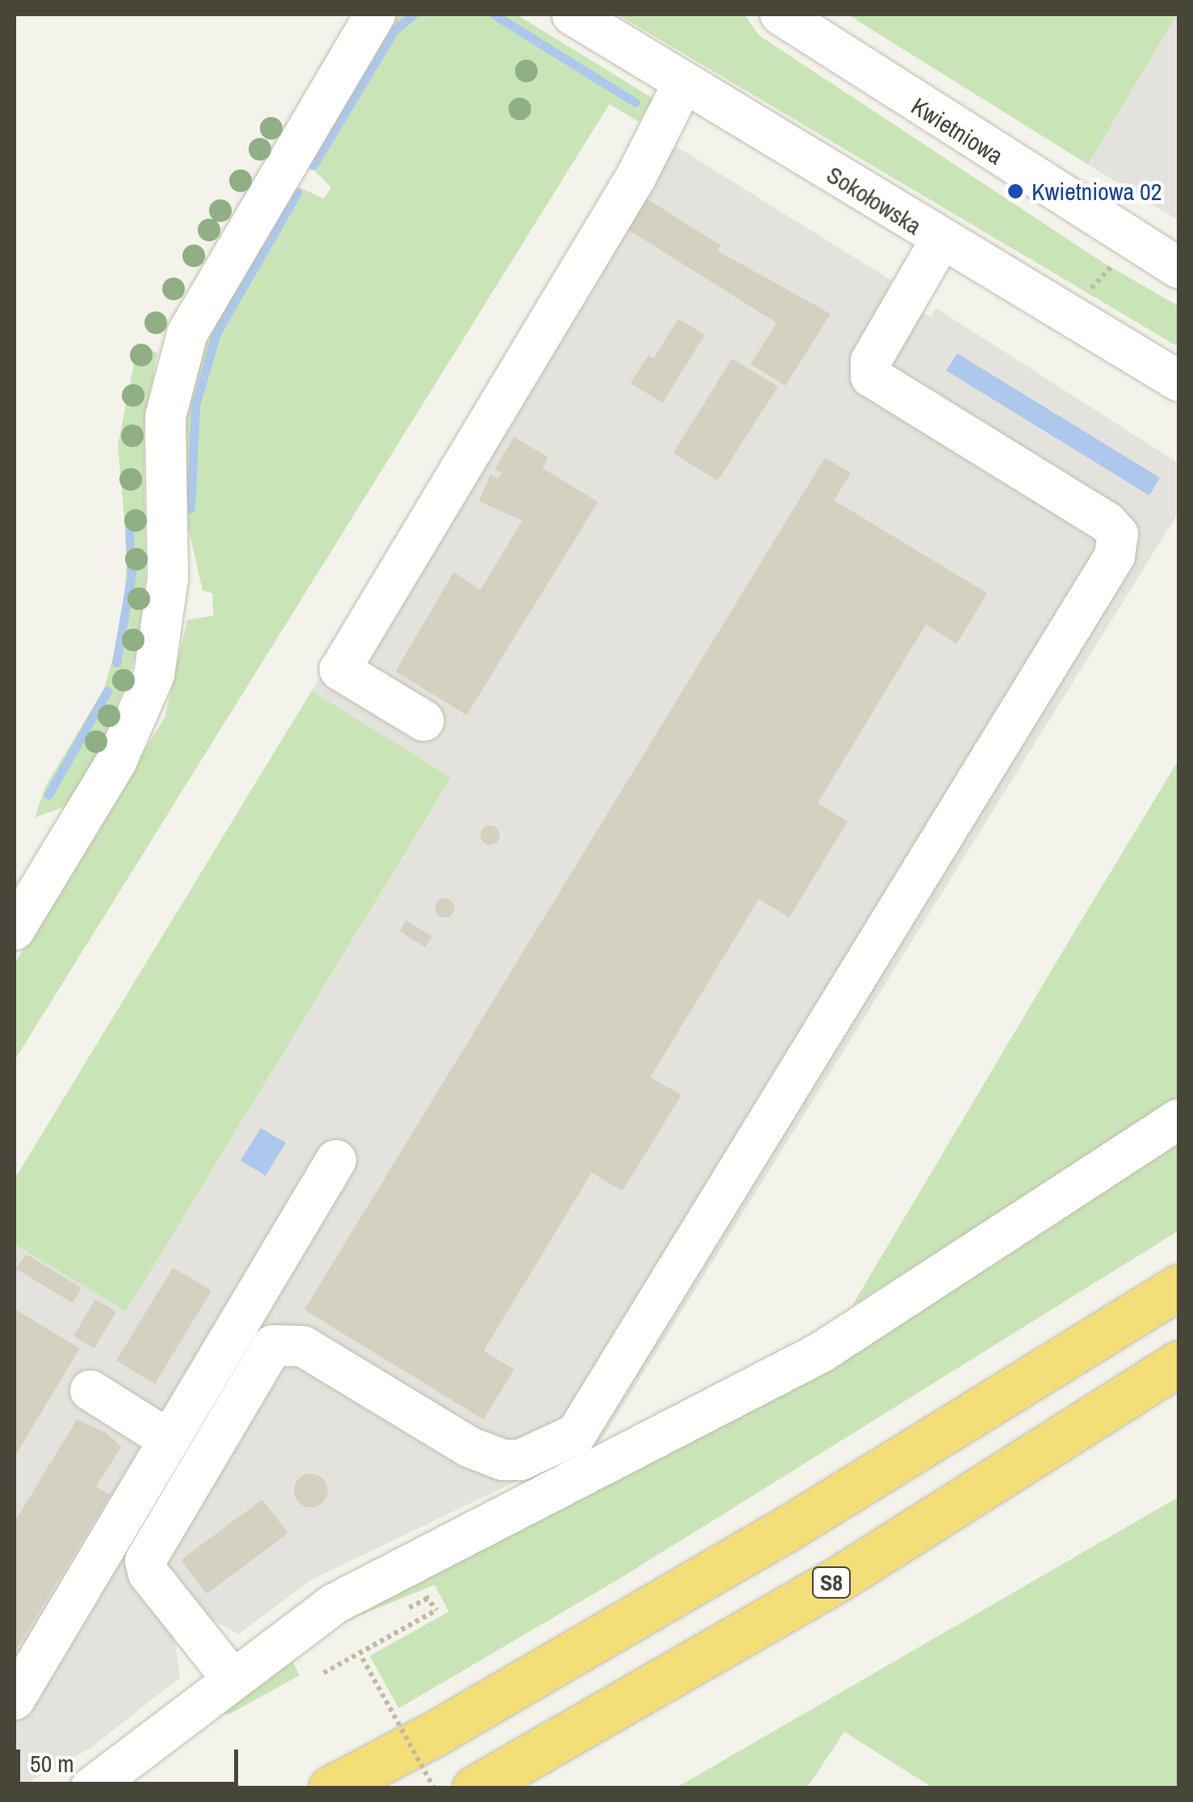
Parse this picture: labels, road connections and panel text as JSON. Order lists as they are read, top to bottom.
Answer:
{
  "streets": {
    "highway": ["S8"],
    "street": ["Kwietniowa", "Sokołowska"]
  },
  "places": ["Kwietniowa 02"],
  "scale_bar": "50 m"
}
